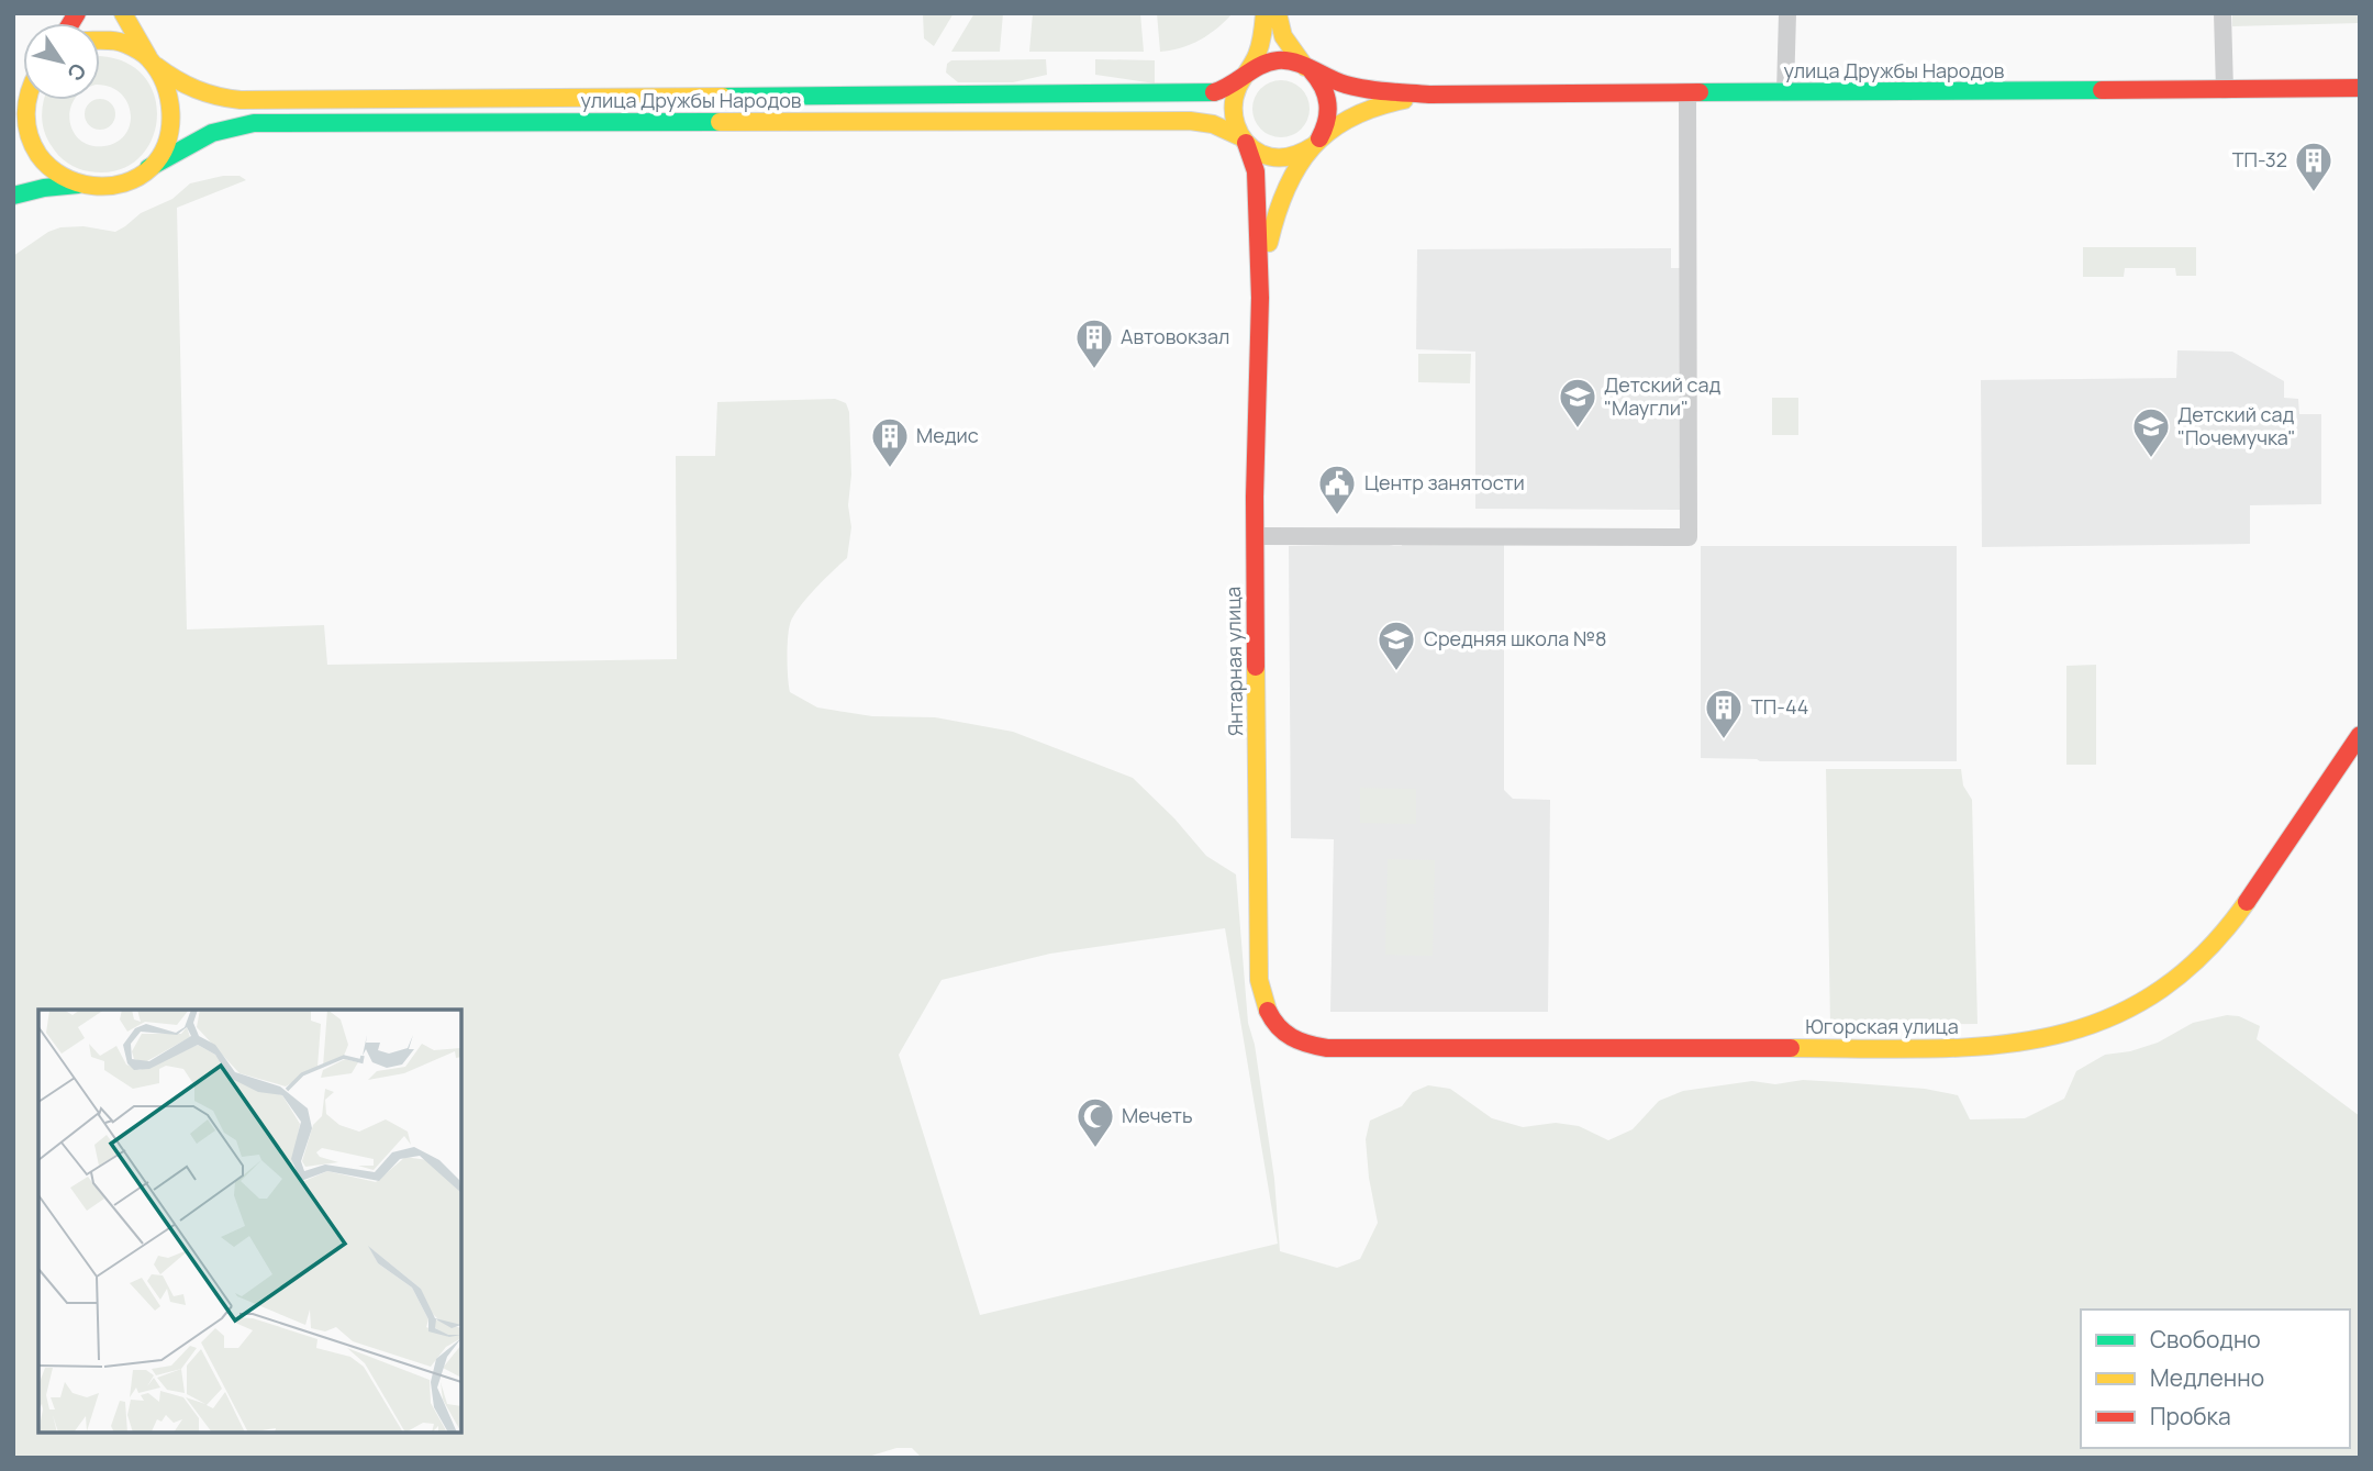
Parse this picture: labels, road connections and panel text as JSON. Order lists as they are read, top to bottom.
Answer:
{
  "streets": {
    "main road": ["улица Дружбы Народов", "Янтарная улица", "Югорская улица"]
  },
  "crossings": [
    ["Янтарная улица", "Югорская улица"]
  ],
  "places": {
    "building": [
      "ТП-32",
      "Автовокзал",
      "Медис",
      "ТП-44"
    ],
    "school or university": ["Детский сад \"Маугли\"", "Детский сад \"Почемучка\"", "Средняя школа №8"],
    "public building": ["Центр занятости"],
    "mosque": ["Мечеть"]
  },
  "legend": ["Свободно", "Медленно", "Пробка"],
  "north": "bottom right"
}
